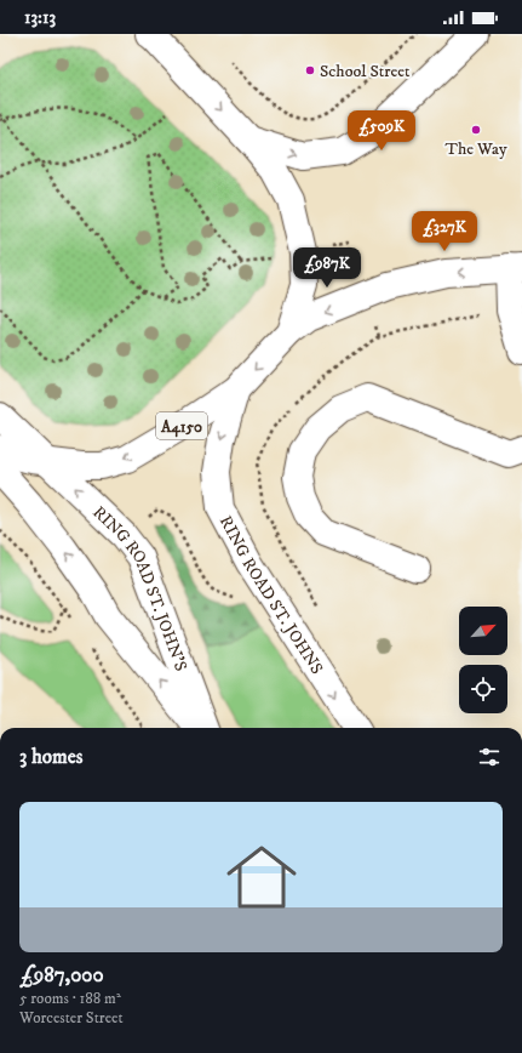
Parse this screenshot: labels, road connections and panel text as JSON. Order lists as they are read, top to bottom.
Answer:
{
  "streets": {
    "main road": ["A4150", "RING ROAD ST. JOHN'S", "RING ROAD ST. JOHNS"]
  },
  "crossings": [
    ["A4150", "RING ROAD ST. JOHN'S"],
    ["A4150", "RING ROAD ST. JOHNS"]
  ],
  "places": ["School Street", "The Way"],
  "north": "top right",
  "page": {
    "status": "13:13",
    "price": ["£509K", "£327K", "£987K"],
    "heading": "3 homes",
    "list": [
      {
        "name": "£987,000",
        "note": "5 rooms · 188 m² · Worcester Street"
      }
    ]
  }
}
